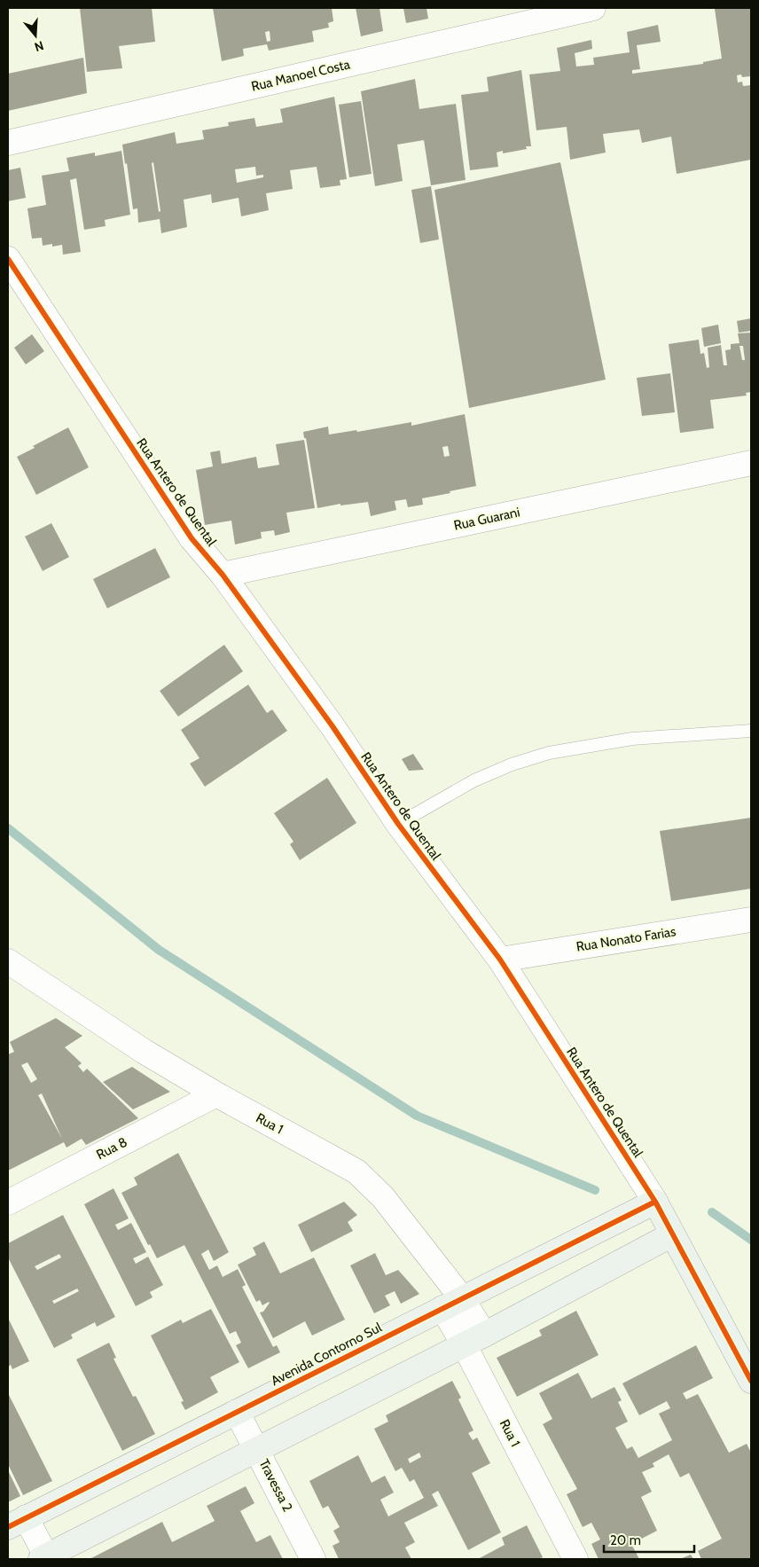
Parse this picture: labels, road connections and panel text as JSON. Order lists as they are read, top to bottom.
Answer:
{
  "streets": {
    "street": [
      "Rua Manoel Costa",
      "Rua Antero de Quental",
      "Rua Guarani",
      "Rua Nonato Farias",
      "Rua 1",
      "Rua 8",
      "Avenida Contorno Sul",
      "Travessa 2"
    ]
  },
  "crossings": [
    ["Rua Antero de Quental", "Rua Guarani"],
    ["Rua Antero de Quental", "Rua Nonato Farias"],
    ["Rua Antero de Quental", "Avenida Contorno Sul"],
    ["Rua 1", "Rua 8"],
    ["Rua 1", "Avenida Contorno Sul"],
    ["Avenida Contorno Sul", "Travessa 2"]
  ],
  "scale_bar": "20 m",
  "north": "bottom"
}
